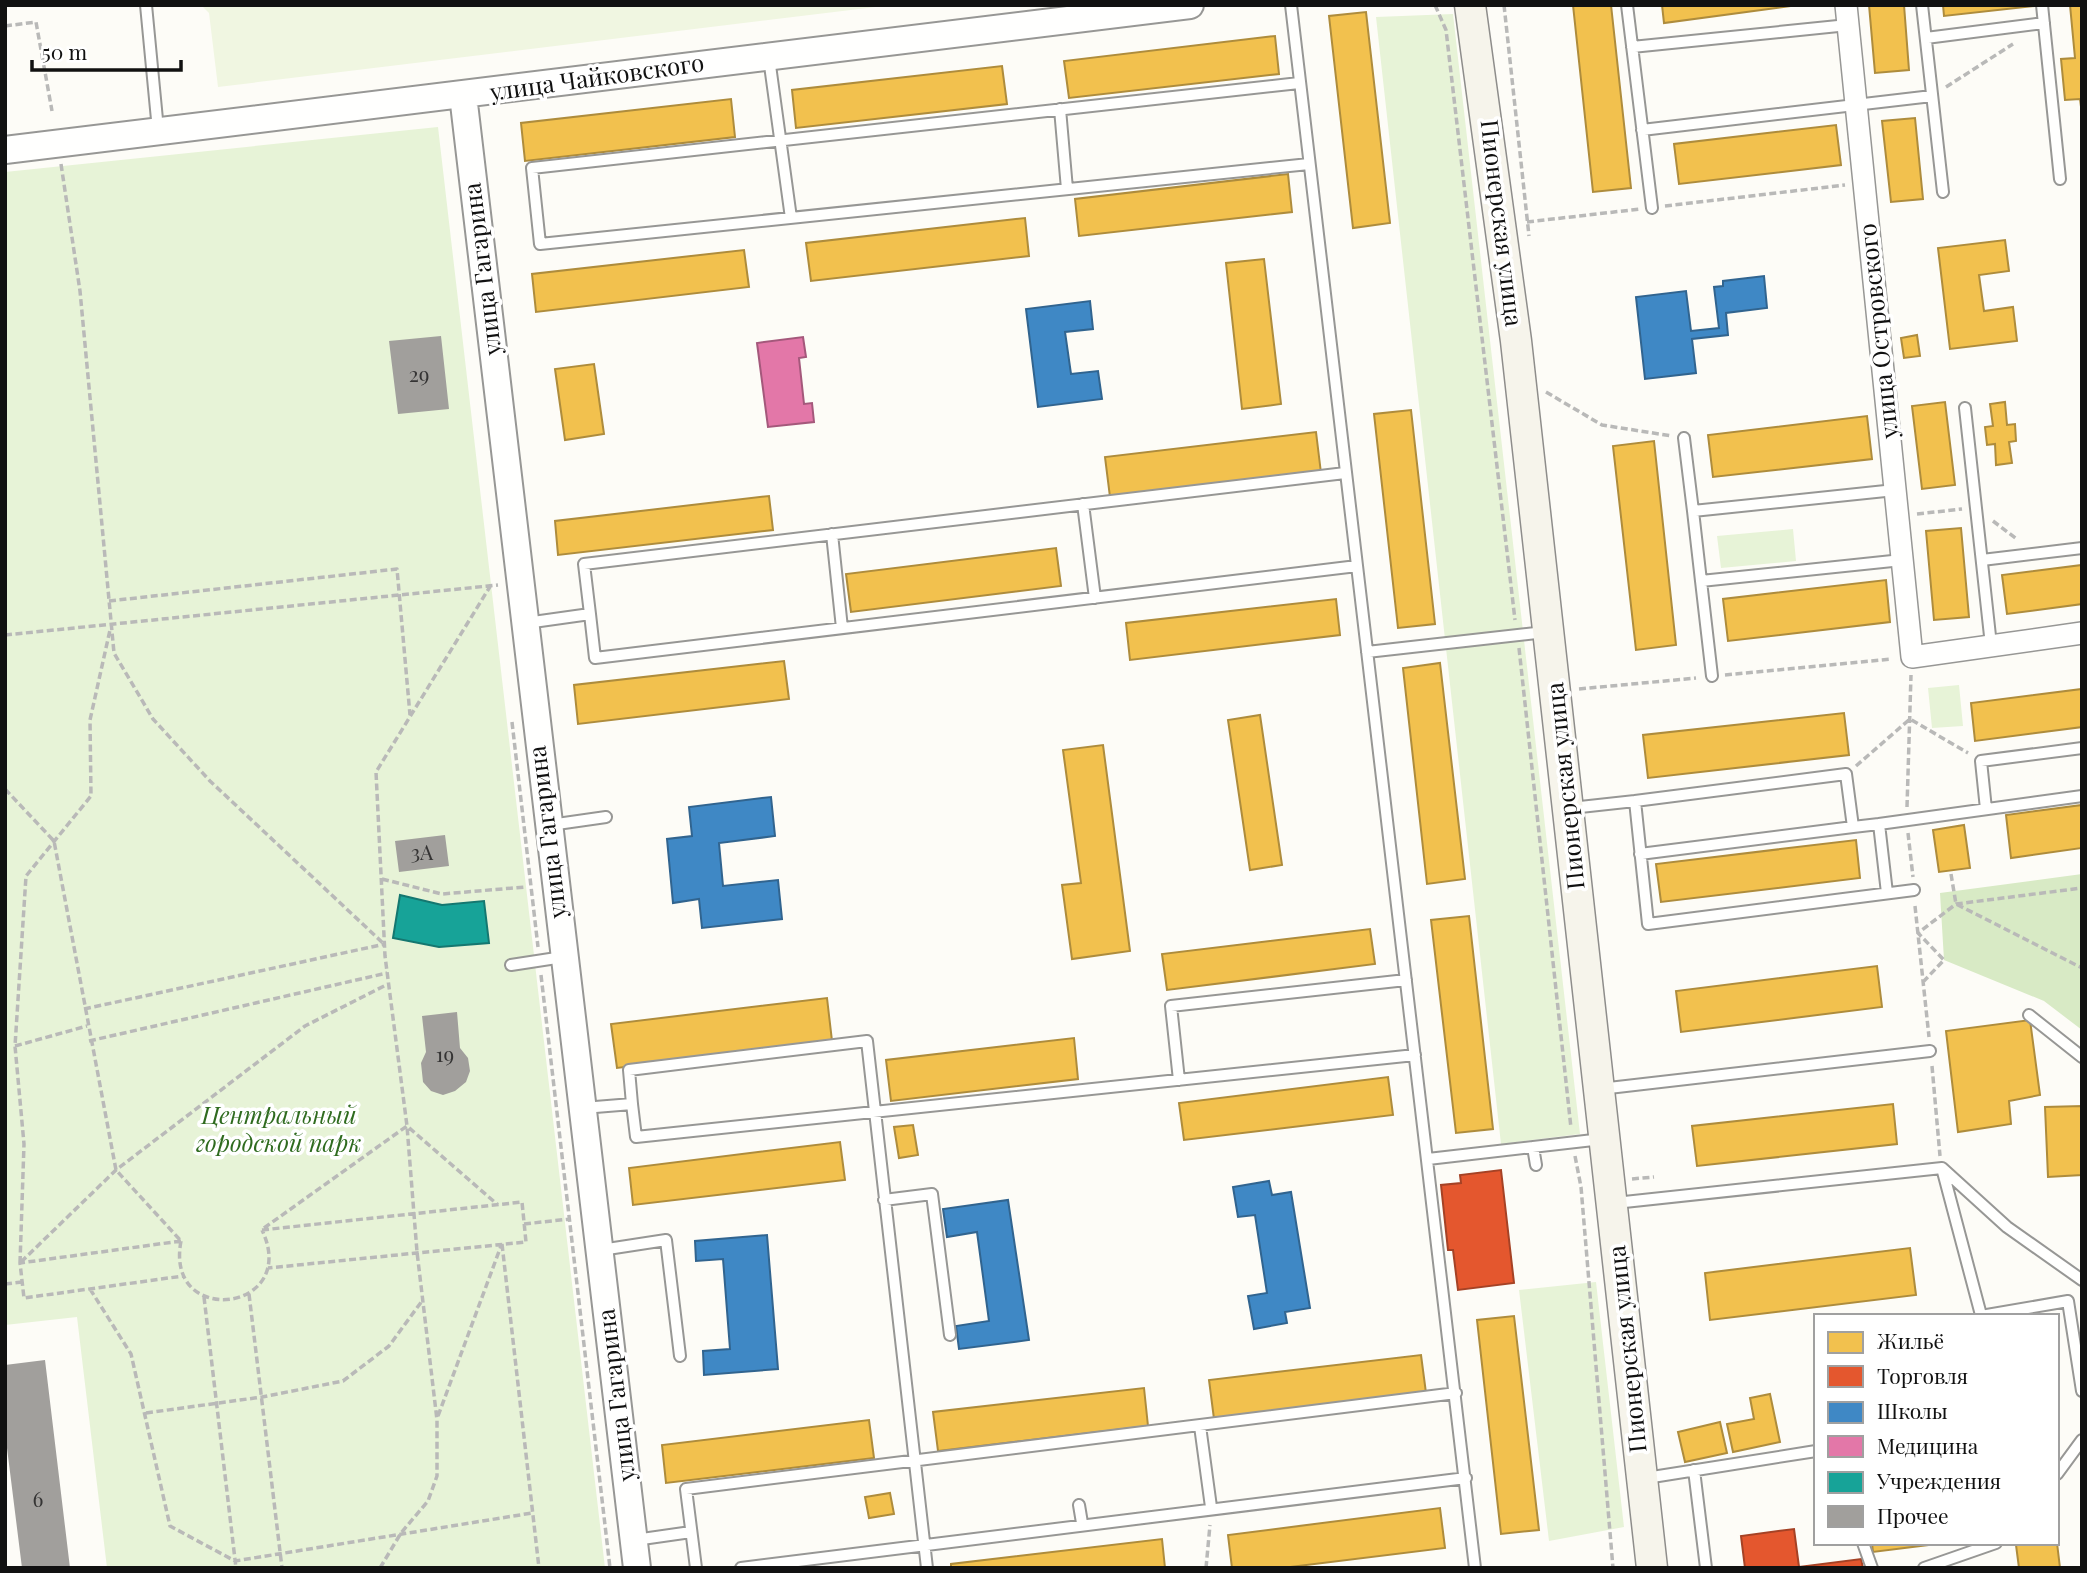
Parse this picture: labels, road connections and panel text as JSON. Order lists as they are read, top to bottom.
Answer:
{
  "streets": {
    "main road": ["Пионерская улица"],
    "street": ["улица Чайковского", "улица Гагарина", "улица Островского"]
  },
  "crossings": [
    ["улица Чайковского", "улица Гагарина"]
  ],
  "parks": ["Центральный городской парк"],
  "house_numbers": [
    "29",
    "3А",
    "19",
    "6"
  ],
  "legend": [
    "Жильё",
    "Торговля",
    "Школы",
    "Медицина",
    "Учреждения",
    "Прочее"
  ],
  "scale_bar": "50 m"
}
